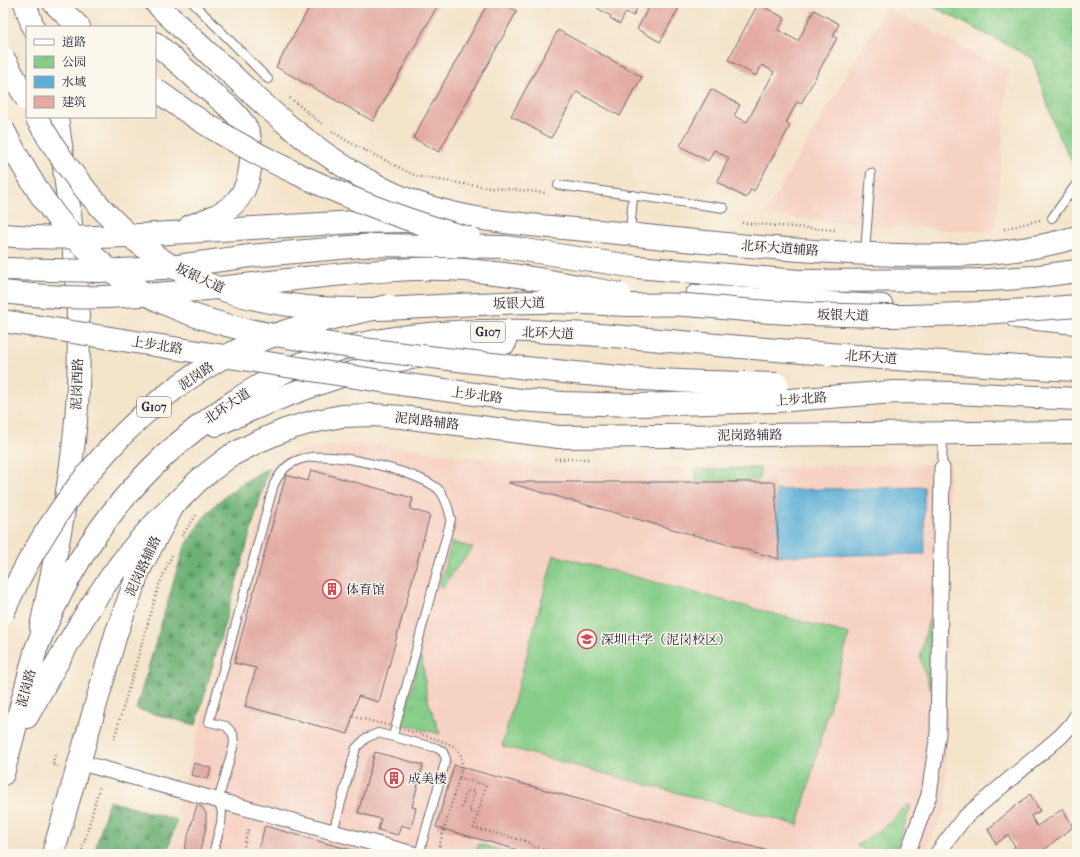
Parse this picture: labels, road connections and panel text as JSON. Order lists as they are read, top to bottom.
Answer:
{
  "streets": {
    "main road": [
      "北环大道辅路",
      "坂银大道",
      "G107",
      "北环大道",
      "上步北路",
      "泥岗路",
      "泥岗西路",
      "泥岗路辅路"
    ]
  },
  "crossings": [
    ["北环大道", "泥岗路"],
    ["北环大道", "泥岗西路"],
    ["泥岗路", "泥岗西路"]
  ],
  "places": {
    "building": ["体育馆", "成美楼"],
    "school or university": ["深圳中学（泥岗校区）"]
  },
  "legend": [
    "道路",
    "公园",
    "水域",
    "建筑"
  ]
}
